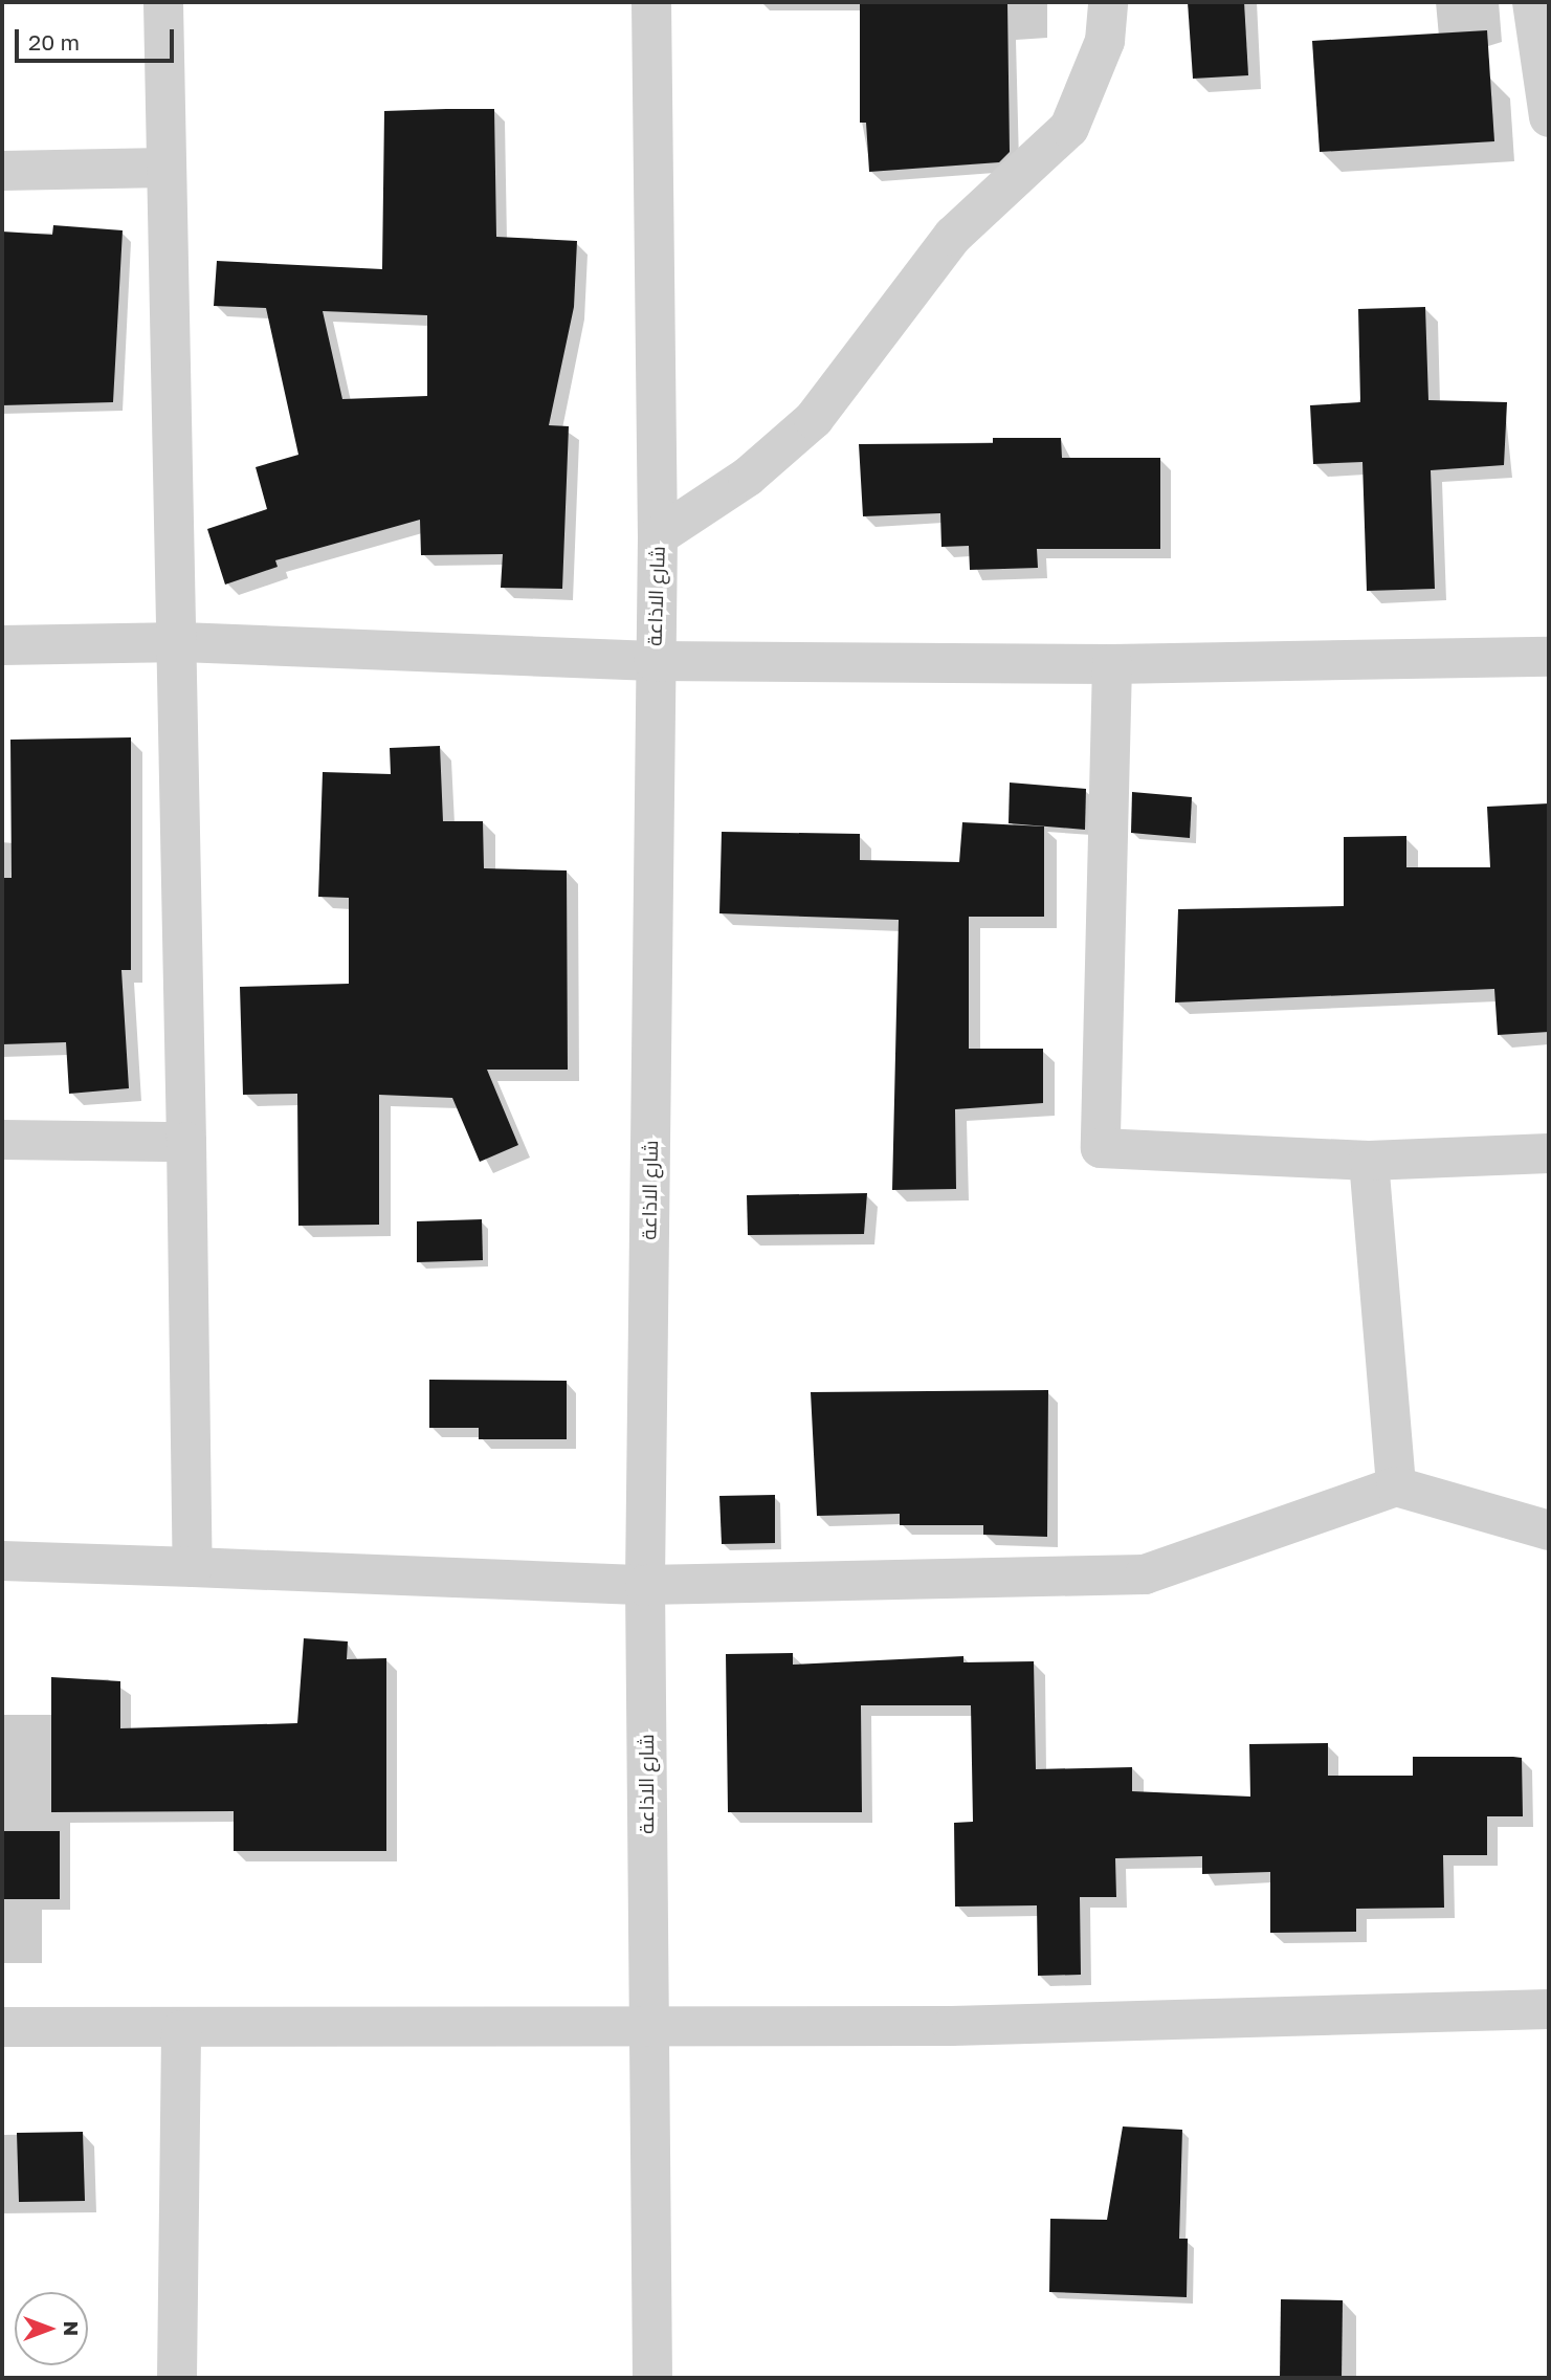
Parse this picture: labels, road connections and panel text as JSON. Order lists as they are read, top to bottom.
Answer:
{
  "streets": {
    "street": ["شارع الاذاعة"]
  },
  "scale_bar": "20 m",
  "north": "right"
}
